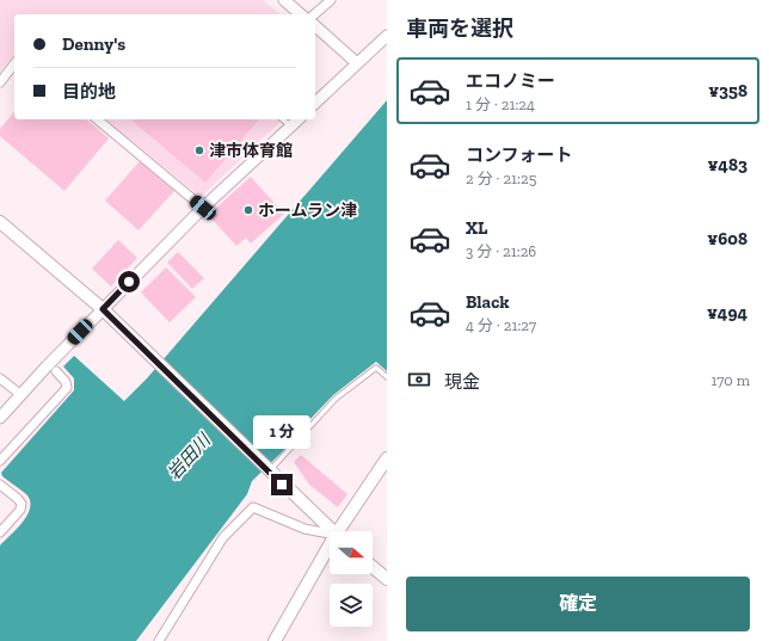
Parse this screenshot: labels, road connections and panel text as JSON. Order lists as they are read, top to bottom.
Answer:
{
  "water": ["岩田川"],
  "places": ["津市体育館", "ホームラン津"],
  "north": "right",
  "page": {
    "heading": "車両を選択",
    "banner": ["Denny's", "目的地"],
    "list": [
      {
        "name": "エコノミー",
        "note": "1 分 · 21:24",
        "value": "¥358"
      },
      {
        "name": "コンフォート",
        "note": "2 分 · 21:25",
        "value": "¥483"
      },
      {
        "name": "XL",
        "note": "3 分 · 21:26",
        "value": "¥608"
      },
      {
        "name": "Black",
        "note": "4 分 · 21:27",
        "value": "¥494"
      }
    ],
    "pay": ["現金", "170 m"],
    "bubble": "1 分",
    "buttons": "確定"
  }
}
